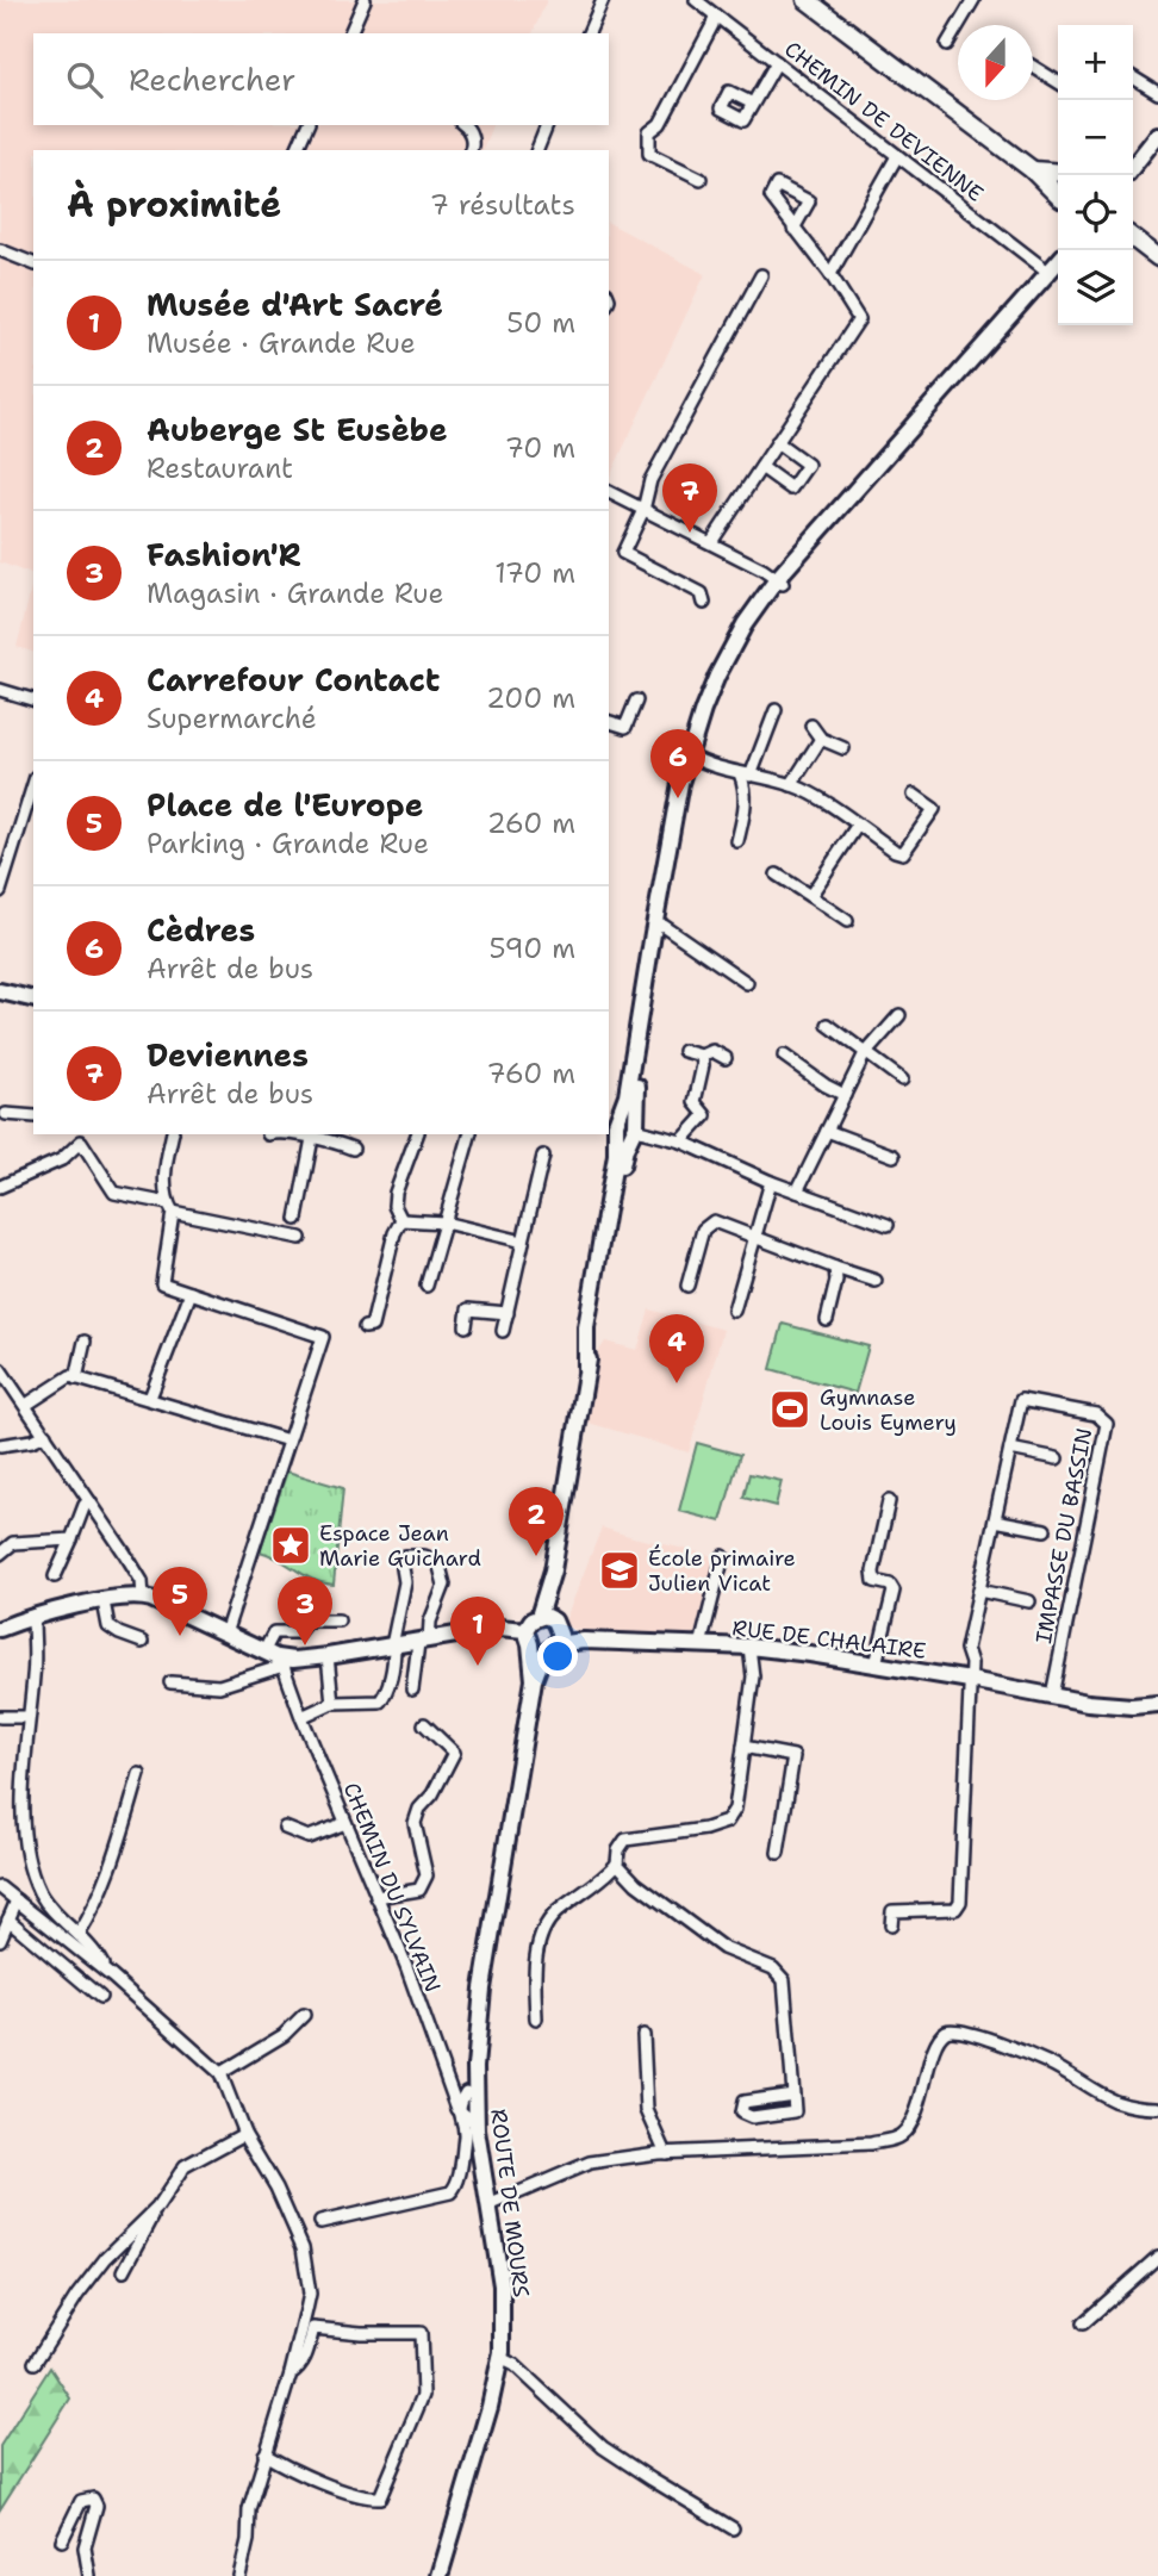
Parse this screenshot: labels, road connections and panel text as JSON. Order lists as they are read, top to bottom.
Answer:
{
  "streets": {
    "main road": ["RUE DE CHALAIRE", "ROUTE DE MOURS"],
    "street": ["CHEMIN DE DEVIENNE", "IMPASSE DU BASSIN", "CHEMIN DU SYLVAIN"]
  },
  "crossings": [
    ["IMPASSE DU BASSIN", "RUE DE CHALAIRE"],
    ["RUE DE CHALAIRE", "CHEMIN DU SYLVAIN"],
    ["RUE DE CHALAIRE", "ROUTE DE MOURS"]
  ],
  "places": {
    "sports": ["Gymnase Louis Eymery"],
    "place": ["Espace Jean Marie Guichard"],
    "school or university": ["École primaire Julien Vicat"]
  },
  "north": "bottom",
  "page": {
    "map_buttons": ["+", "−"],
    "search": "Rechercher",
    "heading": ["À proximité", "7 résultats"],
    "list": [
      {
        "mark": "1",
        "name": "Musée d'Art Sacré",
        "note": "Musée · Grande Rue",
        "value": "50 m"
      },
      {
        "mark": "2",
        "name": "Auberge St Eusèbe",
        "note": "Restaurant",
        "value": "70 m"
      },
      {
        "mark": "3",
        "name": "Fashion'R",
        "note": "Magasin · Grande Rue",
        "value": "170 m"
      },
      {
        "mark": "4",
        "name": "Carrefour Contact",
        "note": "Supermarché",
        "value": "200 m"
      },
      {
        "mark": "5",
        "name": "Place de l'Europe",
        "note": "Parking · Grande Rue",
        "value": "260 m"
      },
      {
        "mark": "6",
        "name": "Cèdres",
        "note": "Arrêt de bus",
        "value": "590 m"
      },
      {
        "mark": "7",
        "name": "Deviennes",
        "note": "Arrêt de bus",
        "value": "760 m"
      }
    ],
    "pins": [
      "7",
      "6",
      "4",
      "2",
      "5",
      "3",
      "1"
    ]
  }
}
